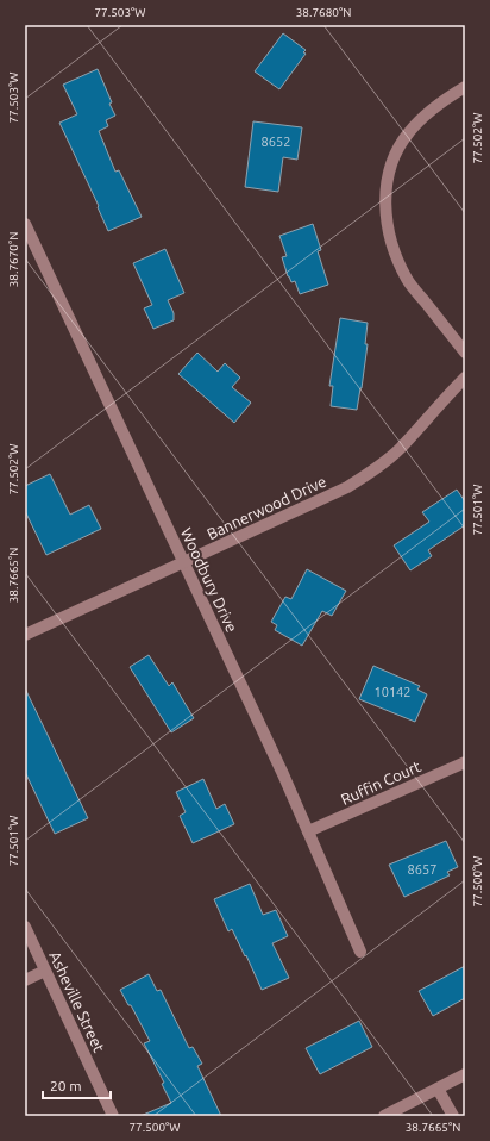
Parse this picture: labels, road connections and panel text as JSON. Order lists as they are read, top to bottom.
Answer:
{
  "streets": {
    "street": [
      "Bannerwood Drive",
      "Woodbury Drive",
      "Ruffin Court",
      "Asheville Street"
    ]
  },
  "crossings": [
    ["Bannerwood Drive", "Woodbury Drive"],
    ["Woodbury Drive", "Ruffin Court"]
  ],
  "house_numbers": ["8652", "10142", "8657"],
  "scale_bar": "20 m",
  "coordinates": [
    "77.503°W",
    "38.7680°N",
    "77.502°W",
    "38.7670°N",
    "77.501°W",
    "38.7665°N",
    "77.500°W"
  ]
}
